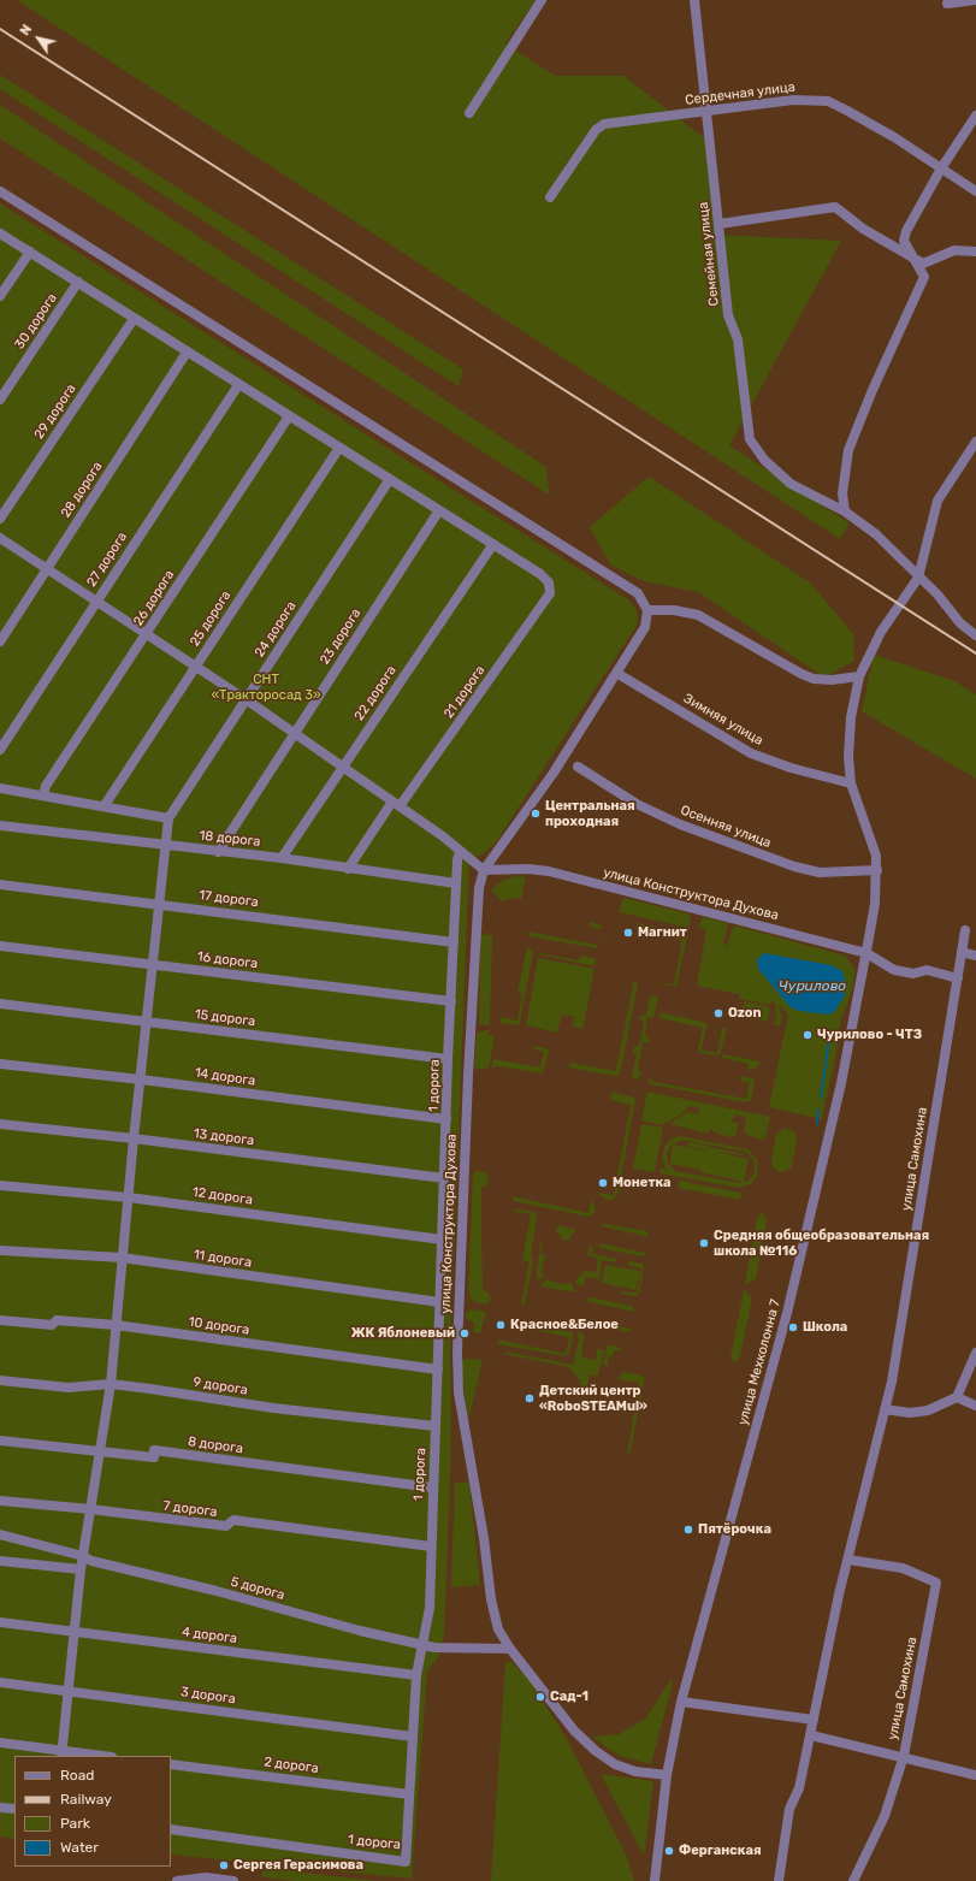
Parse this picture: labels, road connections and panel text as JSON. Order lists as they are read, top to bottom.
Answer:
{
  "streets": {
    "street": [
      "Сердечная улица",
      "Семейная улица",
      "30 дорога",
      "29 дорога",
      "28 дорога",
      "27 дорога",
      "26 дорога",
      "25 дорога",
      "24 дорога",
      "23 дорога",
      "21 дорога",
      "22 дорога",
      "Зимняя улица",
      "Осенняя улица",
      "18 дорога",
      "улица Конструктора Духова",
      "17 дорога",
      "16 дорога",
      "15 дорога",
      "14 дорога",
      "1 дорога",
      "13 дорога",
      "улица Самохина",
      "12 дорога",
      "11 дорога",
      "10 дорога",
      "улица Мехколонна 7",
      "9 дорога",
      "8 дорога",
      "7 дорога",
      "5 дорога",
      "4 дорога",
      "3 дорога",
      "2 дорога"
    ]
  },
  "crossings": [
    ["Сердечная улица", "Семейная улица"],
    ["Семейная улица", "улица Мехколонна 7"],
    ["23 дорога", "18 дорога"],
    ["21 дорога", "22 дорога"],
    ["21 дорога", "18 дорога"],
    ["22 дорога", "18 дорога"],
    ["Зимняя улица", "улица Мехколонна 7"],
    ["Осенняя улица", "улица Мехколонна 7"],
    ["18 дорога", "1 дорога"],
    ["улица Конструктора Духова", "улица Самохина"],
    ["улица Конструктора Духова", "улица Мехколонна 7"],
    ["улица Конструктора Духова", "5 дорога"],
    ["17 дорога", "1 дорога"],
    ["16 дорога", "1 дорога"],
    ["15 дорога", "1 дорога"],
    ["14 дорога", "1 дорога"],
    ["1 дорога", "13 дорога"],
    ["1 дорога", "12 дорога"],
    ["1 дорога", "11 дорога"],
    ["1 дорога", "10 дорога"],
    ["1 дорога", "9 дорога"],
    ["1 дорога", "8 дорога"],
    ["1 дорога", "7 дорога"],
    ["1 дорога", "5 дорога"],
    ["1 дорога", "4 дорога"],
    ["1 дорога", "3 дорога"],
    ["1 дорога", "2 дорога"]
  ],
  "water": ["Чурилово"],
  "parks": ["СНТ «Тракторосад 3»"],
  "places": [
    "Центральная проходная",
    "Магнит",
    "Ozon",
    "Чурилово - ЧТЗ",
    "Монетка",
    "Средняя общеобразовательная школа №116",
    "Красное&Белое",
    "Школа",
    "ЖК Яблоневый",
    "Детский центр «RoboSTEAMul»",
    "Пятёрочка",
    "Сад-1",
    "Ферганская",
    "Сергея Герасимова"
  ],
  "legend": [
    "Road",
    "Railway",
    "Park",
    "Water"
  ],
  "north": "top left"
}
